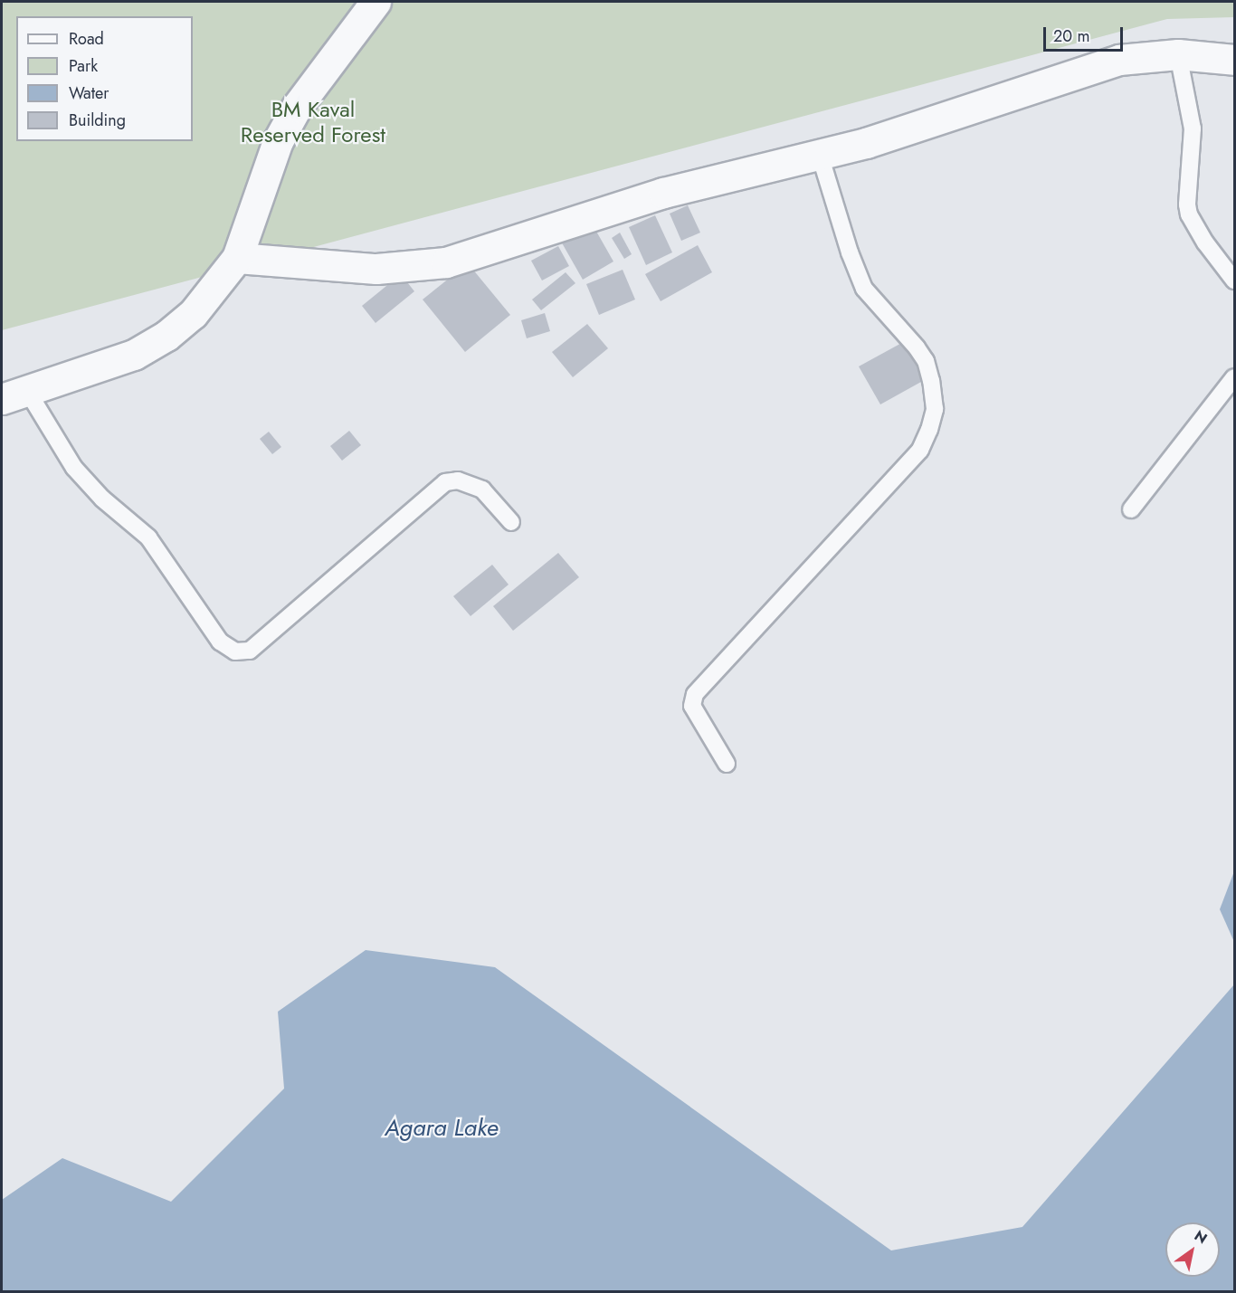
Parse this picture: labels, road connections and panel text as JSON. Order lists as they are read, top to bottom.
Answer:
{
  "water": ["Agara Lake"],
  "parks": ["BM Kaval Reserved Forest"],
  "legend": [
    "Road",
    "Park",
    "Water",
    "Building"
  ],
  "scale_bar": "20 m",
  "north": "top right"
}
